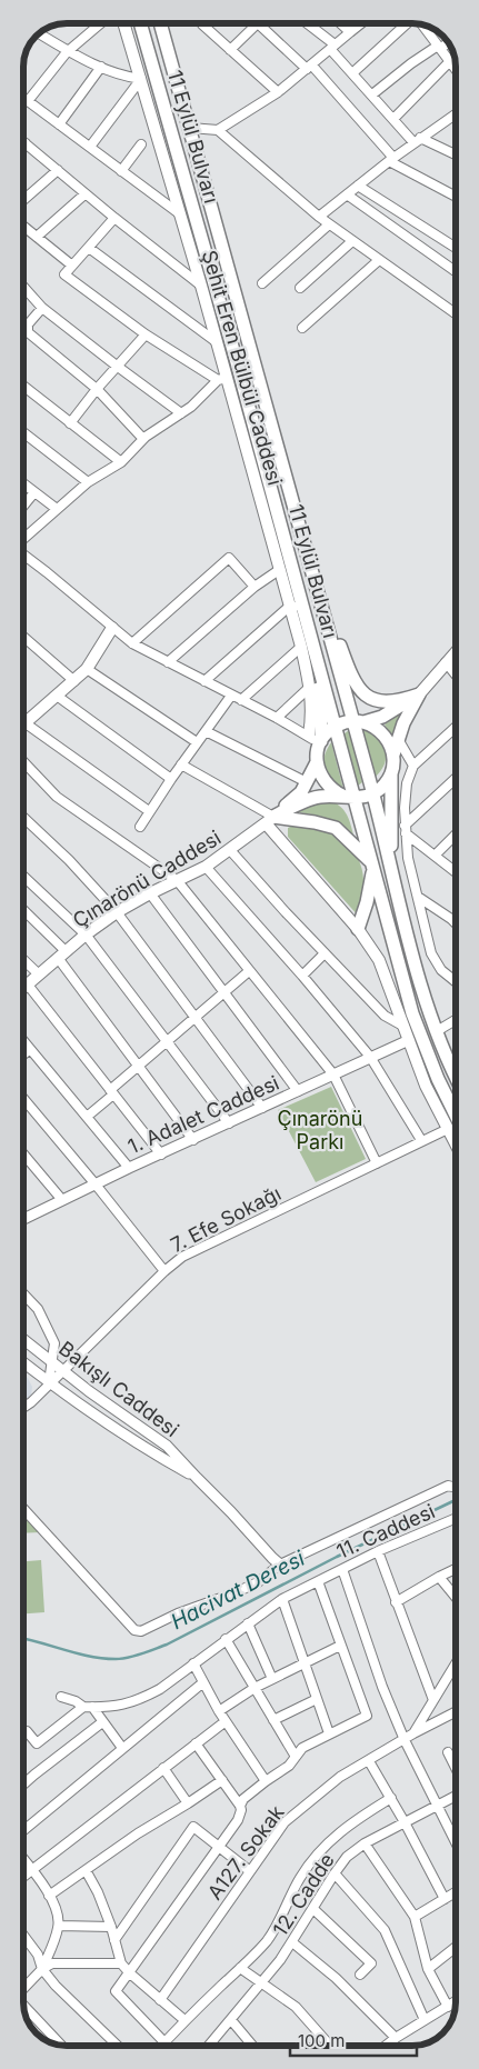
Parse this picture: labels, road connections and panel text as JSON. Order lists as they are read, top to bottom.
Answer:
{
  "streets": {
    "main road": ["11 Eylül Bulvarı", "Şehit Eren Bülbül Caddesi", "Çınarönü Caddesi"],
    "street": [
      "1. Adalet Caddesi",
      "7. Efe Sokağı",
      "Bakışlı Caddesi",
      "11. Caddesi",
      "A127. Sokak",
      "12. Cadde"
    ]
  },
  "crossings": [
    ["11 Eylül Bulvarı", "Şehit Eren Bülbül Caddesi"],
    ["7. Efe Sokağı", "Bakışlı Caddesi"]
  ],
  "water": ["Hacivat Deresi"],
  "parks": ["Çınarönü Parkı"],
  "scale_bar": "100 m"
}
